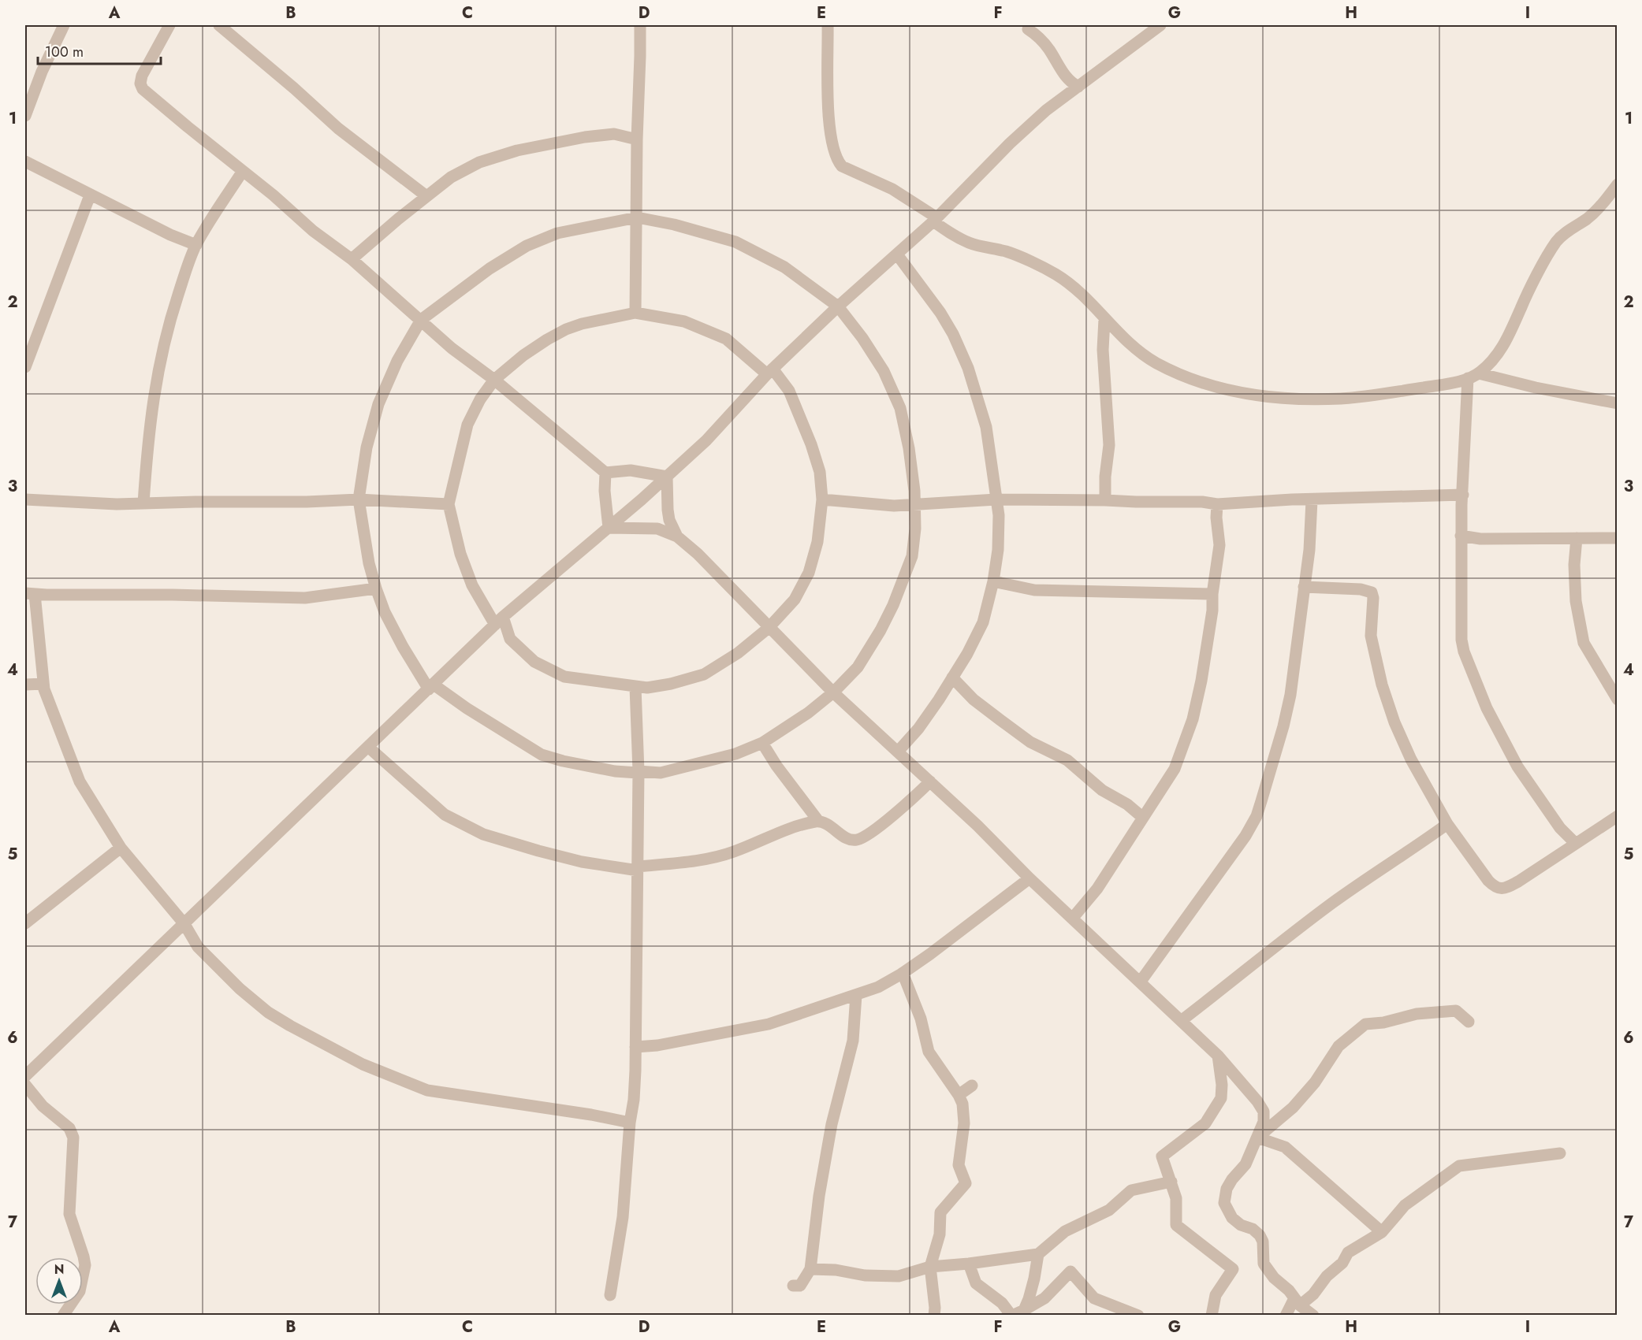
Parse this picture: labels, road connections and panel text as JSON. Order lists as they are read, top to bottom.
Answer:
{
  "scale_bar": "100 m",
  "north": "top",
  "grid": {
    "columns": [
      "A",
      "B",
      "C",
      "D",
      "E",
      "F",
      "G",
      "H",
      "I"
    ],
    "rows": [
      "1",
      "2",
      "3",
      "4",
      "5",
      "6",
      "7"
    ]
  }
}
